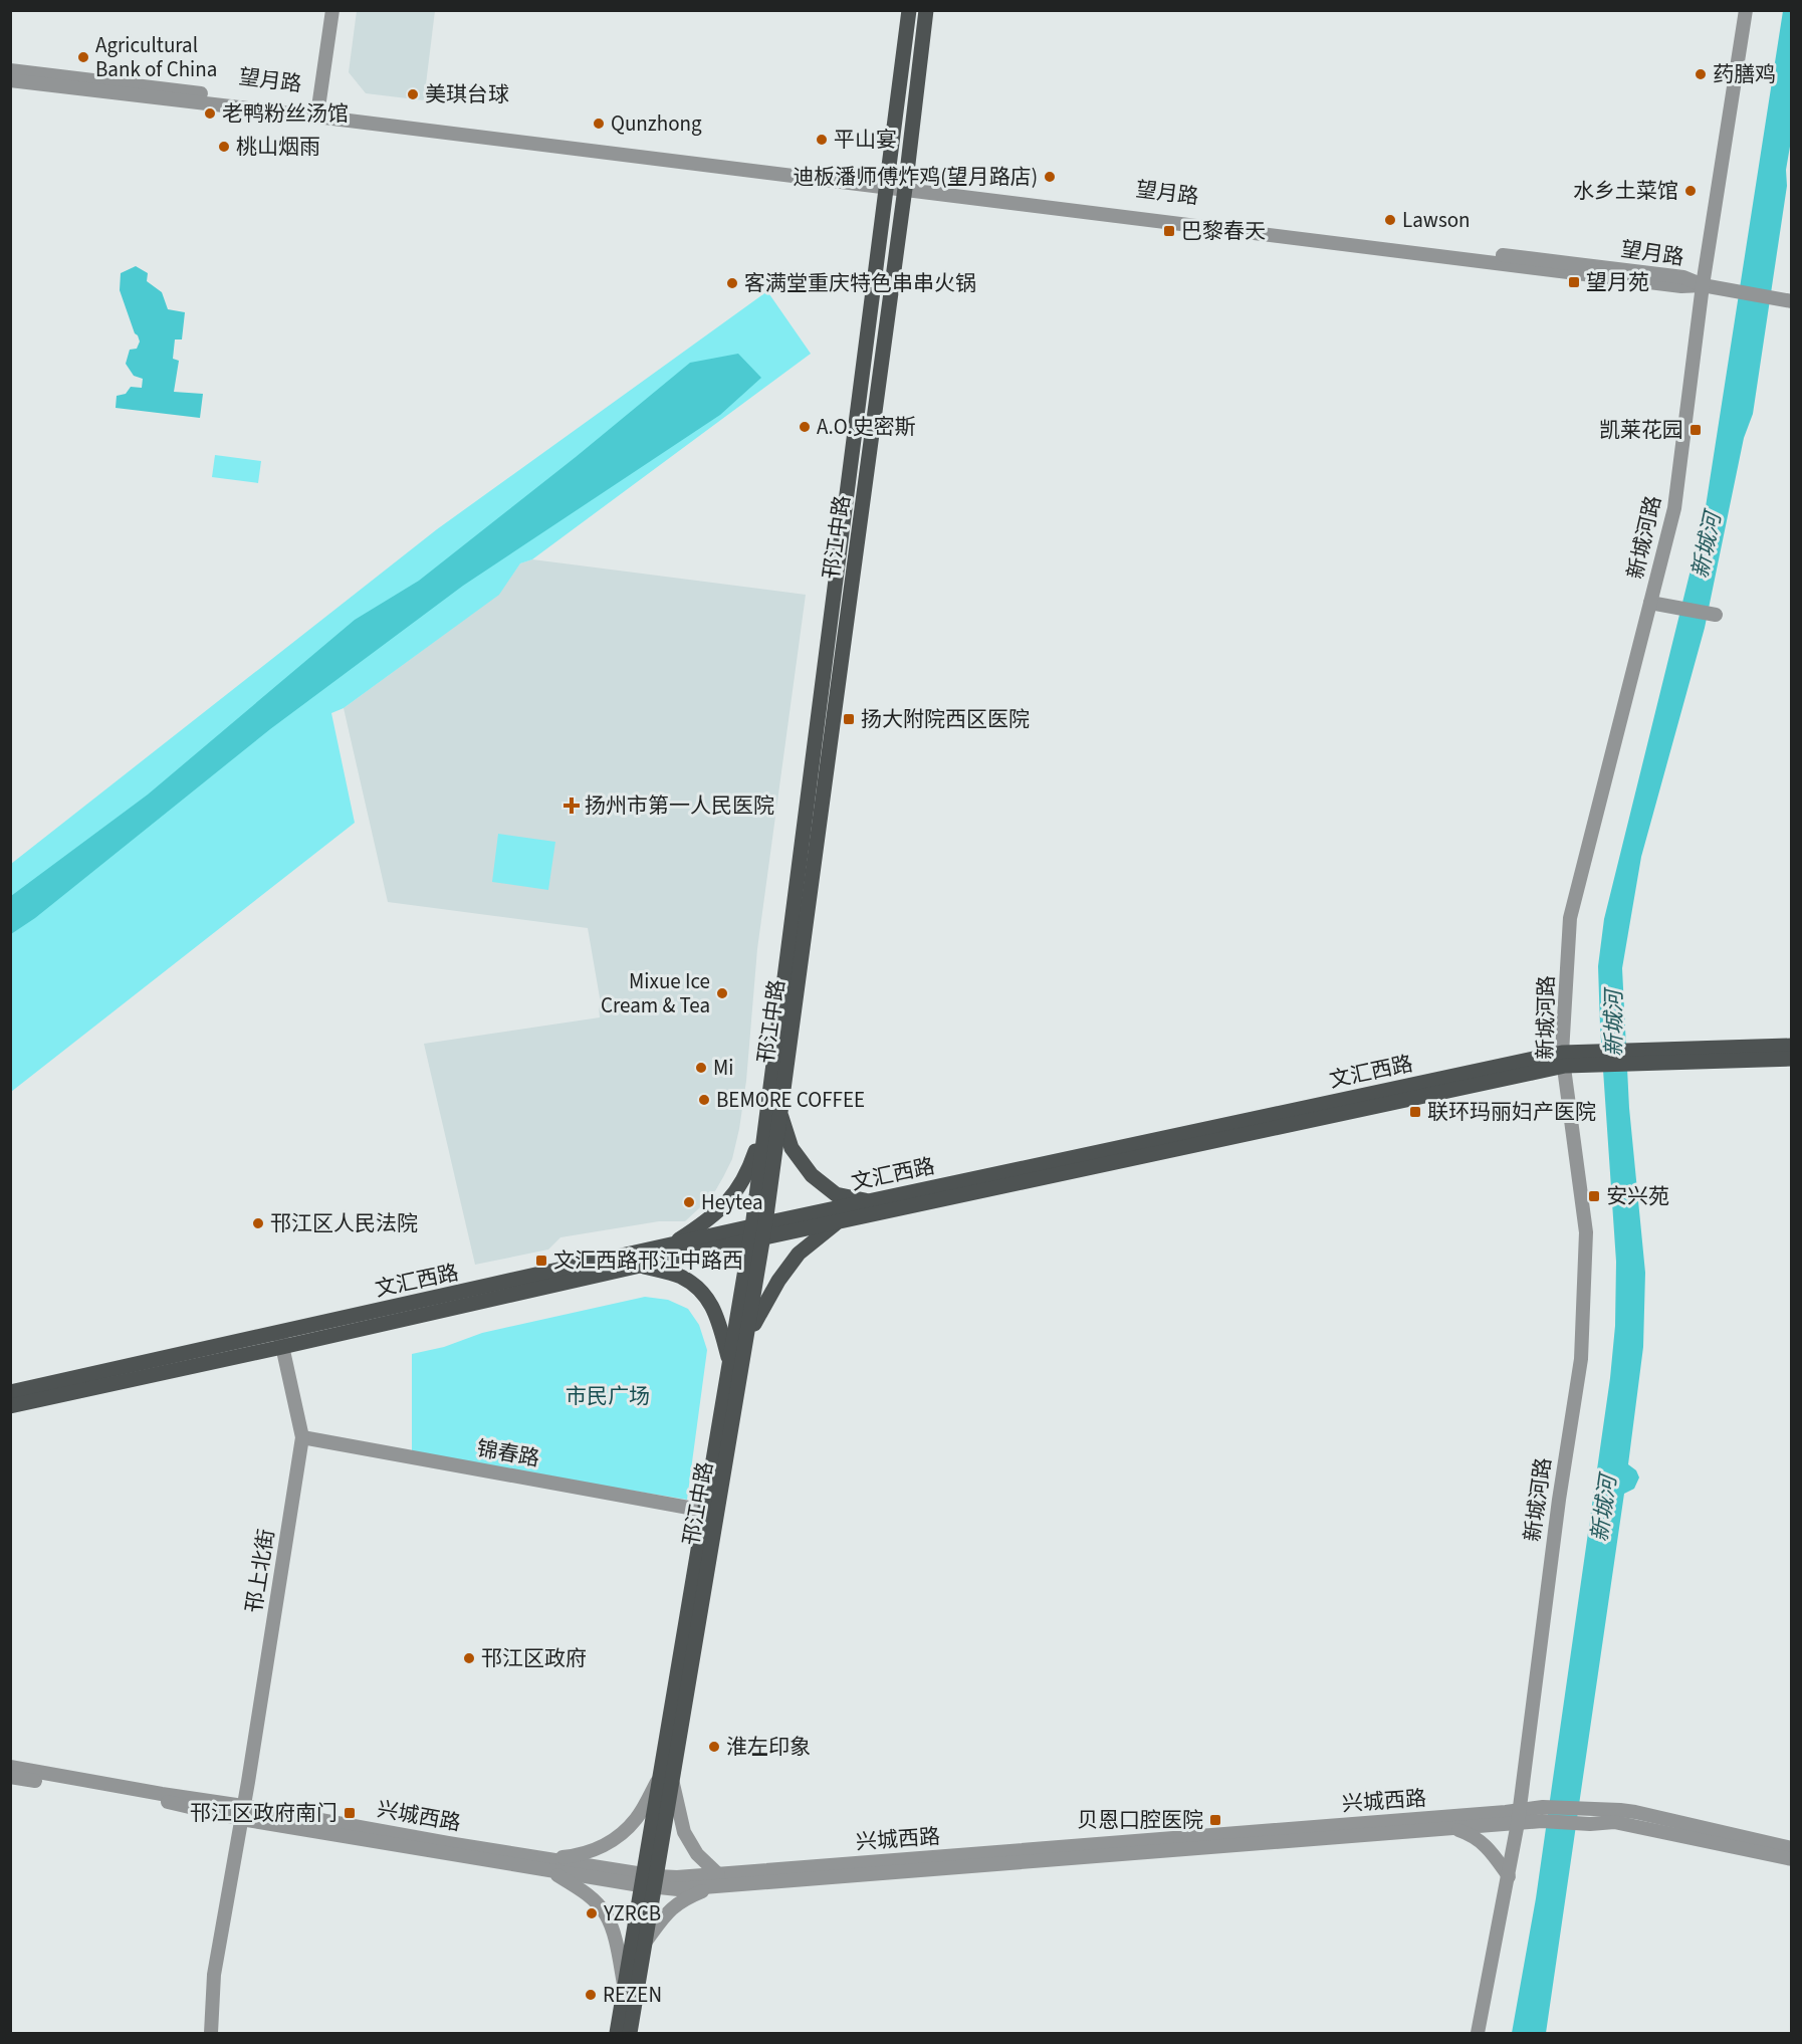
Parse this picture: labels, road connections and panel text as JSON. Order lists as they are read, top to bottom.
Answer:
{
  "streets": {
    "main road": ["邗江中路", "文汇西路"],
    "street": [
      "望月路",
      "新城河路",
      "锦春路",
      "邗上北街",
      "兴城西路"
    ]
  },
  "crossings": [
    ["望月路", "邗江中路"],
    ["望月路", "新城河路"],
    ["邗江中路", "文汇西路"],
    ["邗江中路", "锦春路"],
    ["邗江中路", "兴城西路"],
    ["新城河路", "文汇西路"],
    ["新城河路", "兴城西路"],
    ["文汇西路", "邗上北街"],
    ["锦春路", "邗上北街"],
    ["邗上北街", "兴城西路"]
  ],
  "water": ["新城河"],
  "parks": ["市民广场"],
  "places": {
    "other": [
      "Agricultural Bank of China",
      "药膳鸡",
      "美琪台球",
      "老鸭粉丝汤馆",
      "Qunzhong",
      "平山宴",
      "桃山烟雨",
      "迪板潘师傅炸鸡(望月路店)",
      "水乡土菜馆",
      "Lawson",
      "客满堂重庆特色串串火锅",
      "A.O.史密斯",
      "Mixue Ice Cream & Tea",
      "Mi",
      "BEMORE COFFEE",
      "Heytea",
      "邗江区人民法院",
      "邗江区政府",
      "淮左印象",
      "YZRCB",
      "REZEN"
    ],
    "transit": [
      "巴黎春天",
      "望月苑",
      "凯莱花园",
      "扬大附院西区医院",
      "联环玛丽妇产医院",
      "安兴苑",
      "文汇西路邗江中路西",
      "邗江区政府南门",
      "贝恩口腔医院"
    ],
    "health": ["扬州市第一人民医院"]
  }
}
